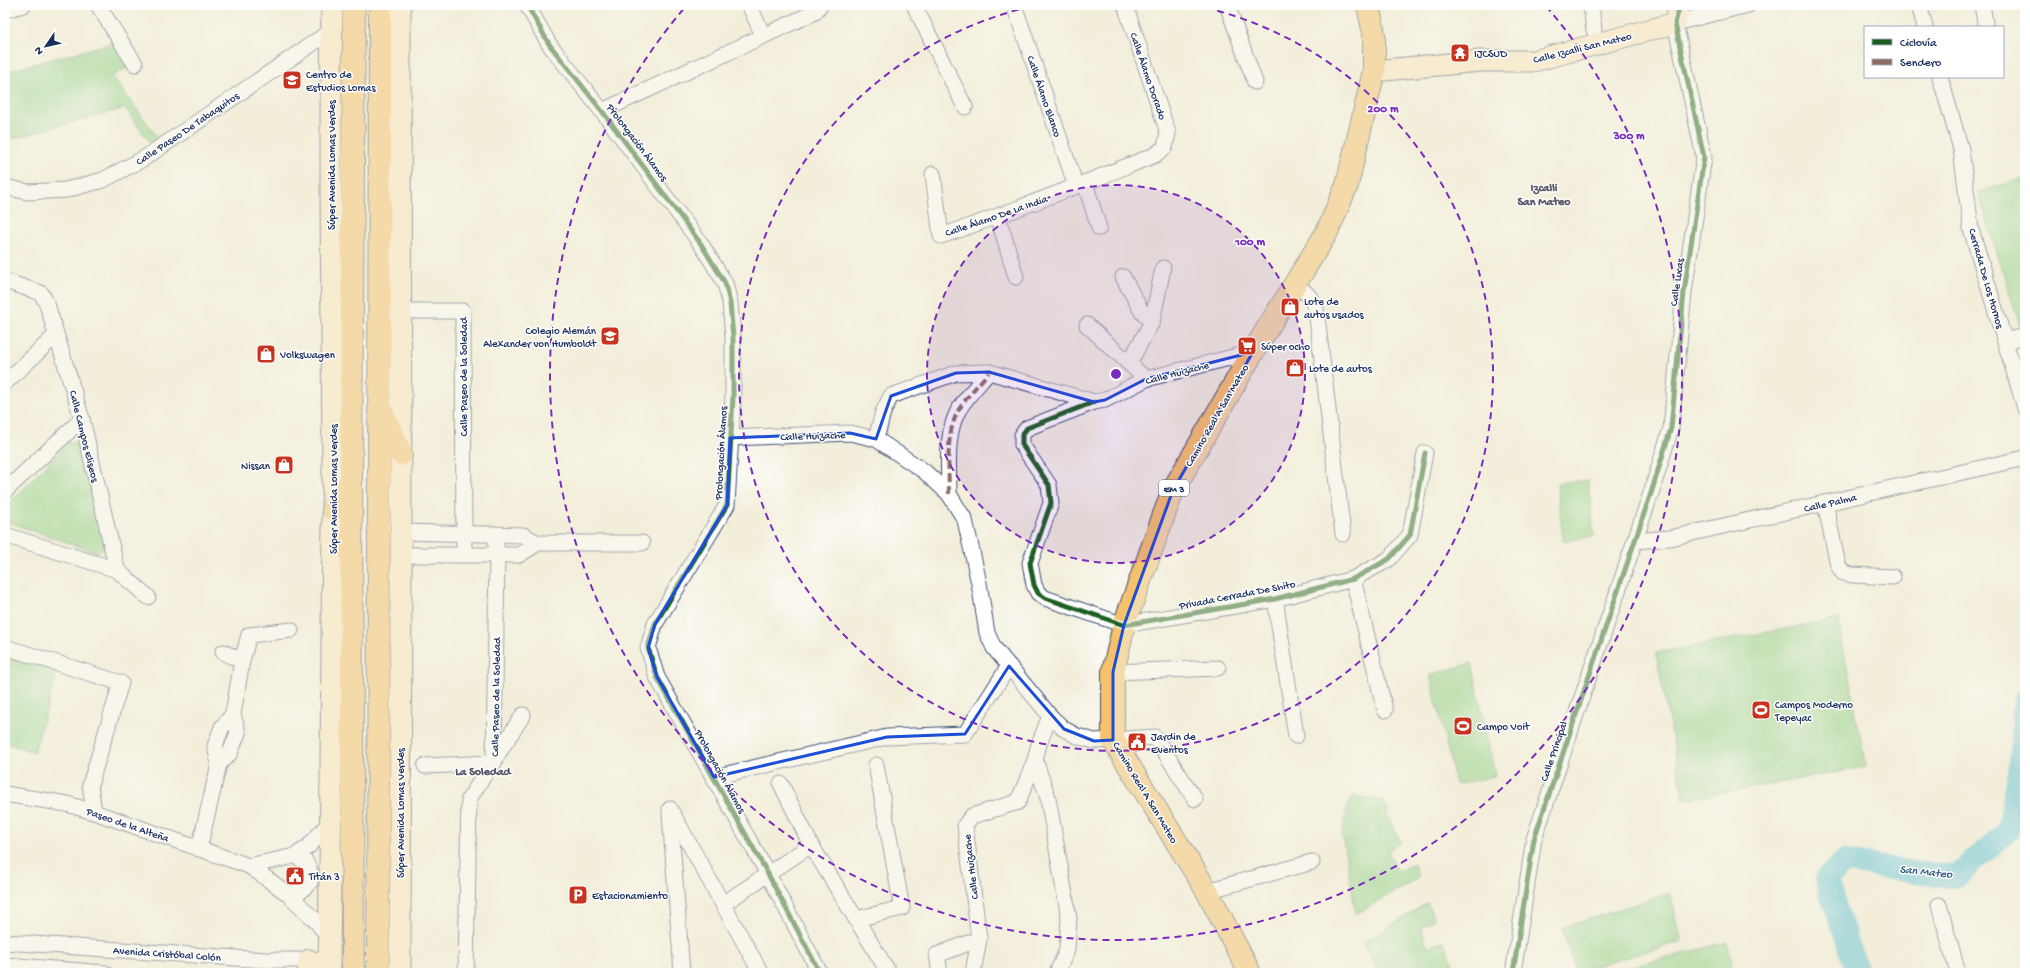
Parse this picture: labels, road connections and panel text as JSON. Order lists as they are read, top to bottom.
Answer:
{
  "streets": {
    "main road": [
      "Calle Izcalli San Mateo",
      "Súper Avenida Lomas Verdes",
      "Camino Real A San Mateo",
      "EM 3"
    ],
    "street": [
      "Calle Álamo Dorado",
      "Calle Álamo Blanco",
      "Calle Paseo De Tabaquitos",
      "Prolongación Álamos",
      "Calle Álamo De La India",
      "Cerrada De Los Hornos",
      "Calle Lucas",
      "Calle Huizache",
      "Calle Paseo de la Soledad",
      "Calle Campos Eliseos",
      "Calle Palma",
      "Privada Cerrada De Shito",
      "Calle Principal",
      "Paseo de la Alteña",
      "Avenida Cristóbal Colón"
    ]
  },
  "crossings": [
    ["Calle Izcalli San Mateo", "Calle Lucas"],
    ["Calle Izcalli San Mateo", "Camino Real A San Mateo"],
    ["Calle Álamo Dorado", "Calle Álamo De La India"],
    ["Calle Álamo Blanco", "Calle Álamo De La India"],
    ["Calle Paseo De Tabaquitos", "Súper Avenida Lomas Verdes"],
    ["Prolongación Álamos", "Calle Huizache"],
    ["Súper Avenida Lomas Verdes", "Calle Paseo de la Soledad"],
    ["Súper Avenida Lomas Verdes", "Paseo de la Alteña"],
    ["Súper Avenida Lomas Verdes", "Avenida Cristóbal Colón"],
    ["Calle Lucas", "Calle Palma"],
    ["Calle Lucas", "Calle Principal"],
    ["Calle Huizache", "Camino Real A San Mateo"],
    ["Calle Huizache", "Privada Cerrada De Shito"],
    ["Camino Real A San Mateo", "Privada Cerrada De Shito"],
    ["Calle Palma", "Calle Principal"]
  ],
  "districts": ["Izcalli San Mateo", "La Soledad"],
  "water": ["San Mateo"],
  "places": {
    "temple": ["IJCSUD"],
    "school or university": ["Centro de Estudios Lomas", "Colegio Alemán Alexander von Humboldt"],
    "shop": [
      "Lote de autos usados",
      "Volkswagen",
      "Lote de autos",
      "Nissan"
    ],
    "supermarket": ["Súper ocho"],
    "sports": ["Campos Moderno Tepeyac", "Campo Voit"],
    "public building": ["Jardin de Eventos", "Titán 3"],
    "parking": ["Estacionamiento"]
  },
  "legend": ["Ciclovía", "Sendero"],
  "north": "bottom left",
  "rings": ["200 m", "300 m", "100 m"]
}
